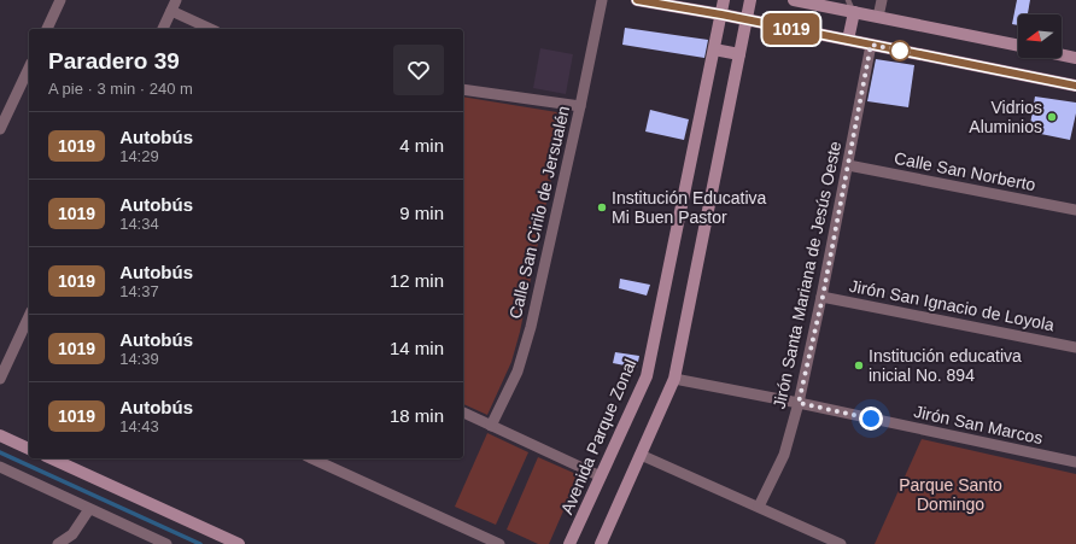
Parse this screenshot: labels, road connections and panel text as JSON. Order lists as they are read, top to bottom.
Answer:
{
  "streets": {
    "main road": ["Avenida Parque Zonal"],
    "street": [
      "Calle San Norberto",
      "Calle San Cirilo de Jersualén",
      "Jirón Santa Mariana de Jesús Oeste",
      "Jirón San Ignacio de Loyola",
      "Jirón San Marcos"
    ]
  },
  "crossings": [
    ["Calle San Norberto", "Jirón Santa Mariana de Jesús Oeste"],
    ["Jirón Santa Mariana de Jesús Oeste", "Jirón San Ignacio de Loyola"],
    ["Jirón Santa Mariana de Jesús Oeste", "Jirón San Marcos"]
  ],
  "parks": ["Parque Santo Domingo"],
  "places": ["Vidrios Aluminios", "Institución Educativa Mi Buen Pastor", "Institución educativa inicial No. 894"],
  "lines": ["bus line 1019"],
  "north": "left",
  "page": {
    "on_map": "1019",
    "heading": ["Paradero 39", "A pie · 3 min · 240 m"],
    "list": [
      {
        "mark": "1019",
        "name": "Autobús",
        "note": "14:29",
        "value": "4 min"
      },
      {
        "mark": "1019",
        "name": "Autobús",
        "note": "14:34",
        "value": "9 min"
      },
      {
        "mark": "1019",
        "name": "Autobús",
        "note": "14:37",
        "value": "12 min"
      },
      {
        "mark": "1019",
        "name": "Autobús",
        "note": "14:39",
        "value": "14 min"
      },
      {
        "mark": "1019",
        "name": "Autobús",
        "note": "14:43",
        "value": "18 min"
      }
    ]
  }
}
